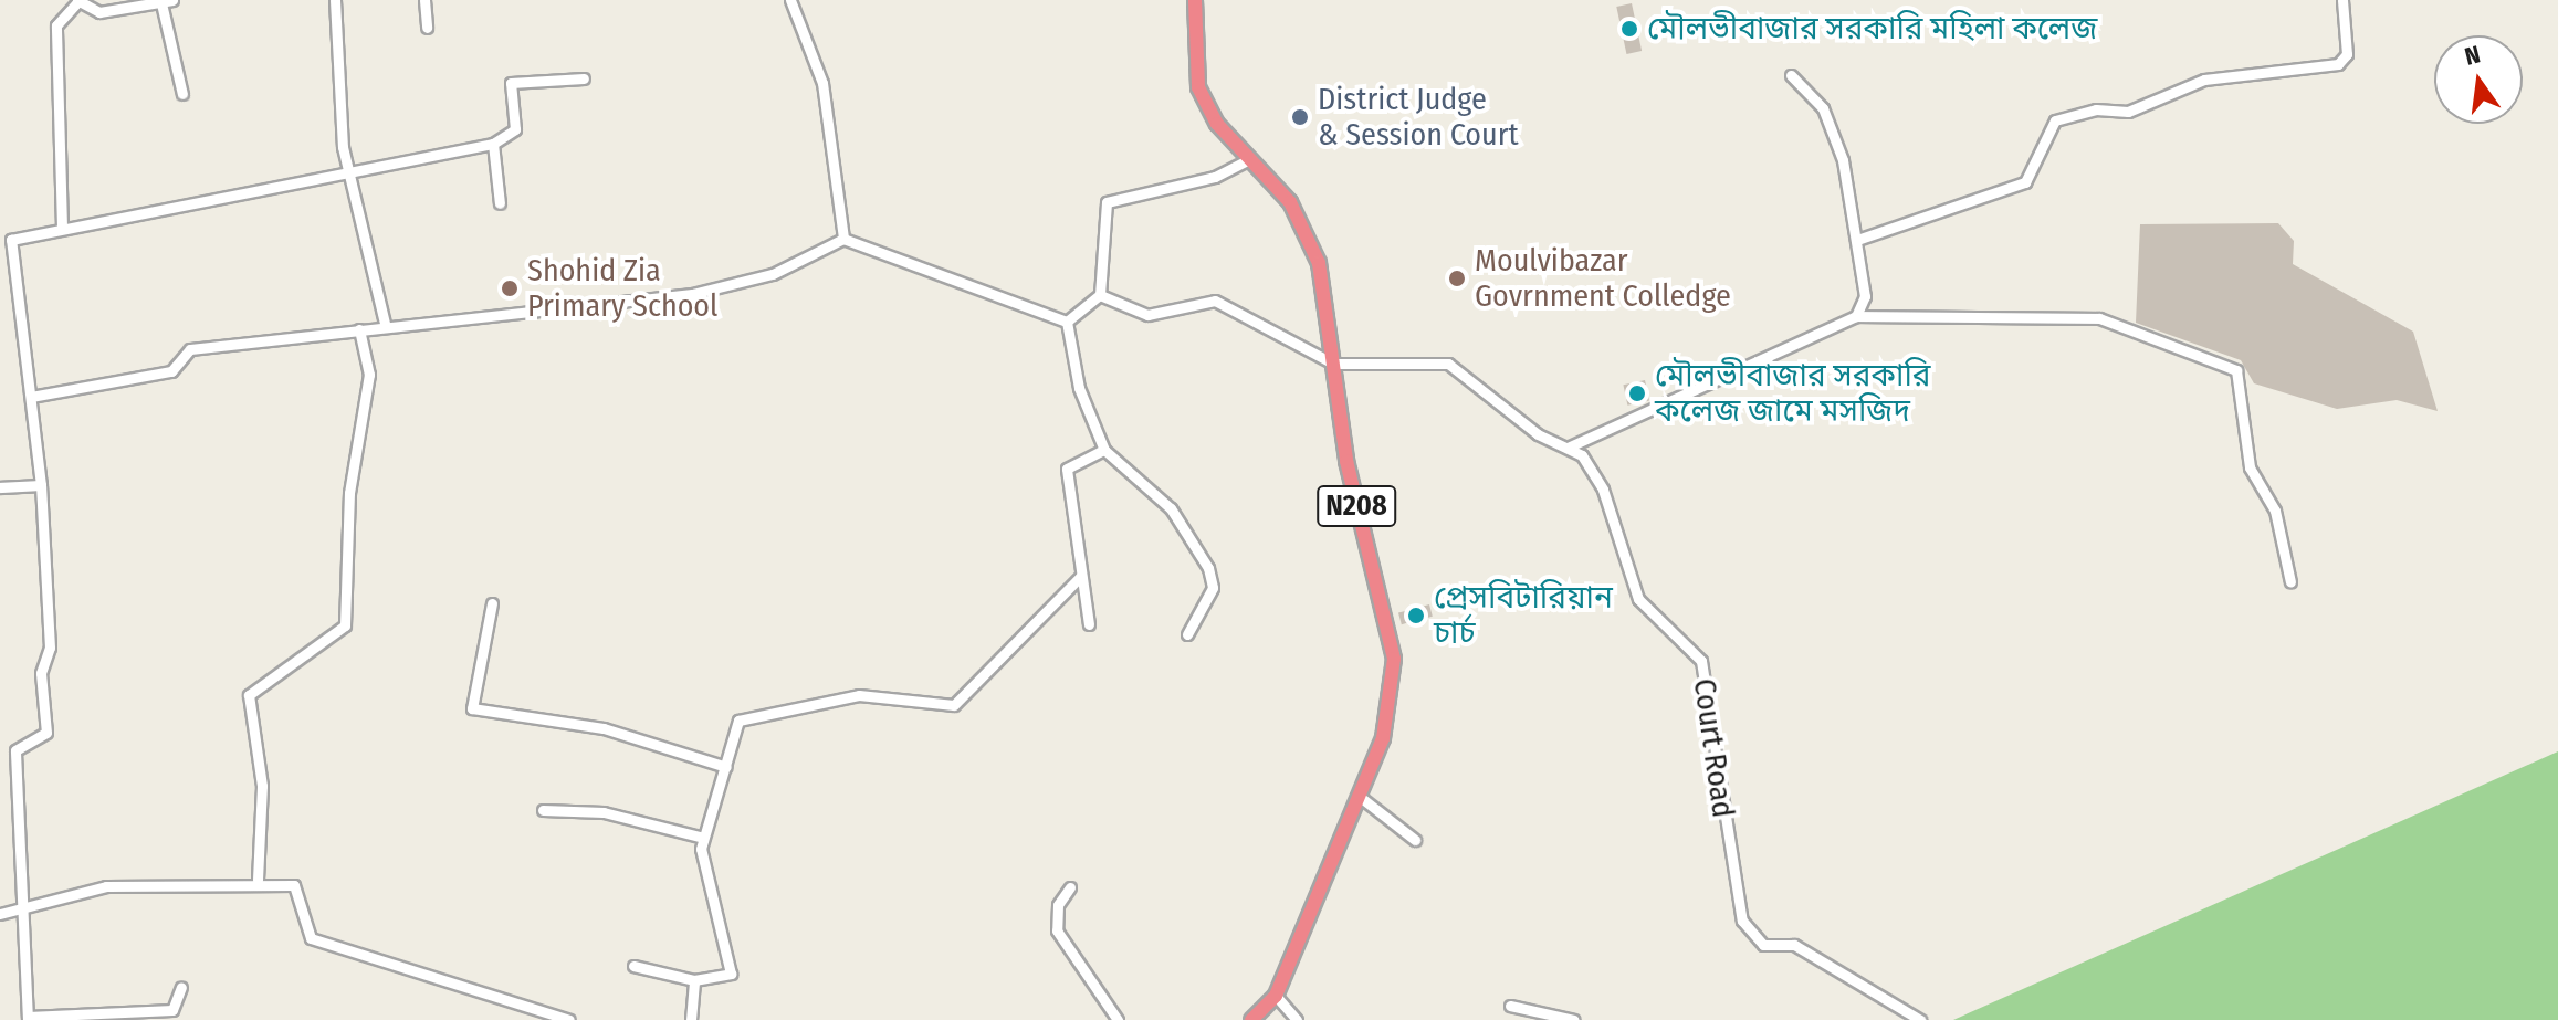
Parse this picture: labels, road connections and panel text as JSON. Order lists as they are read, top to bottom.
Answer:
{
  "streets": {
    "highway": ["N208"],
    "street": ["Court Road"]
  },
  "crossings": [
    ["N208", "Court Road"]
  ],
  "places": [
    "মৌলভীবাজার সরকারি মহিলা কলেজ",
    "District Judge & Session Court",
    "Moulvibazar Govrnment Colledge",
    "Shohid Zia Primary School",
    "মৌলভীবাজার সরকারি কলেজ জামে মসজিদ",
    "প্রেসবিটারিয়ান চার্চ"
  ],
  "north": "top"
}
